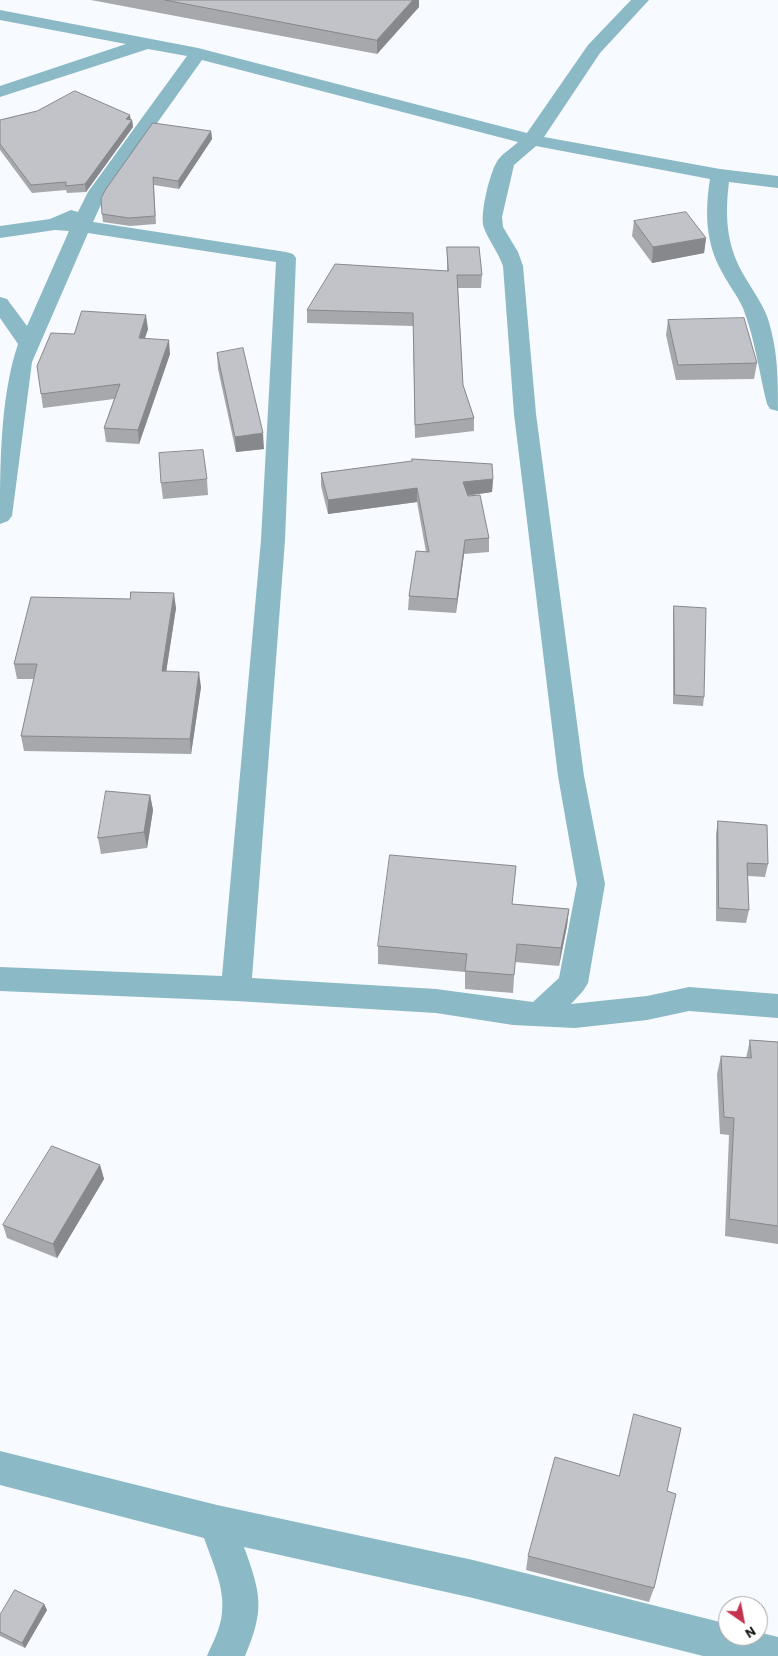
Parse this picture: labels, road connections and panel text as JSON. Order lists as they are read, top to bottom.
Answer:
{
  "north": "bottom right"
}
